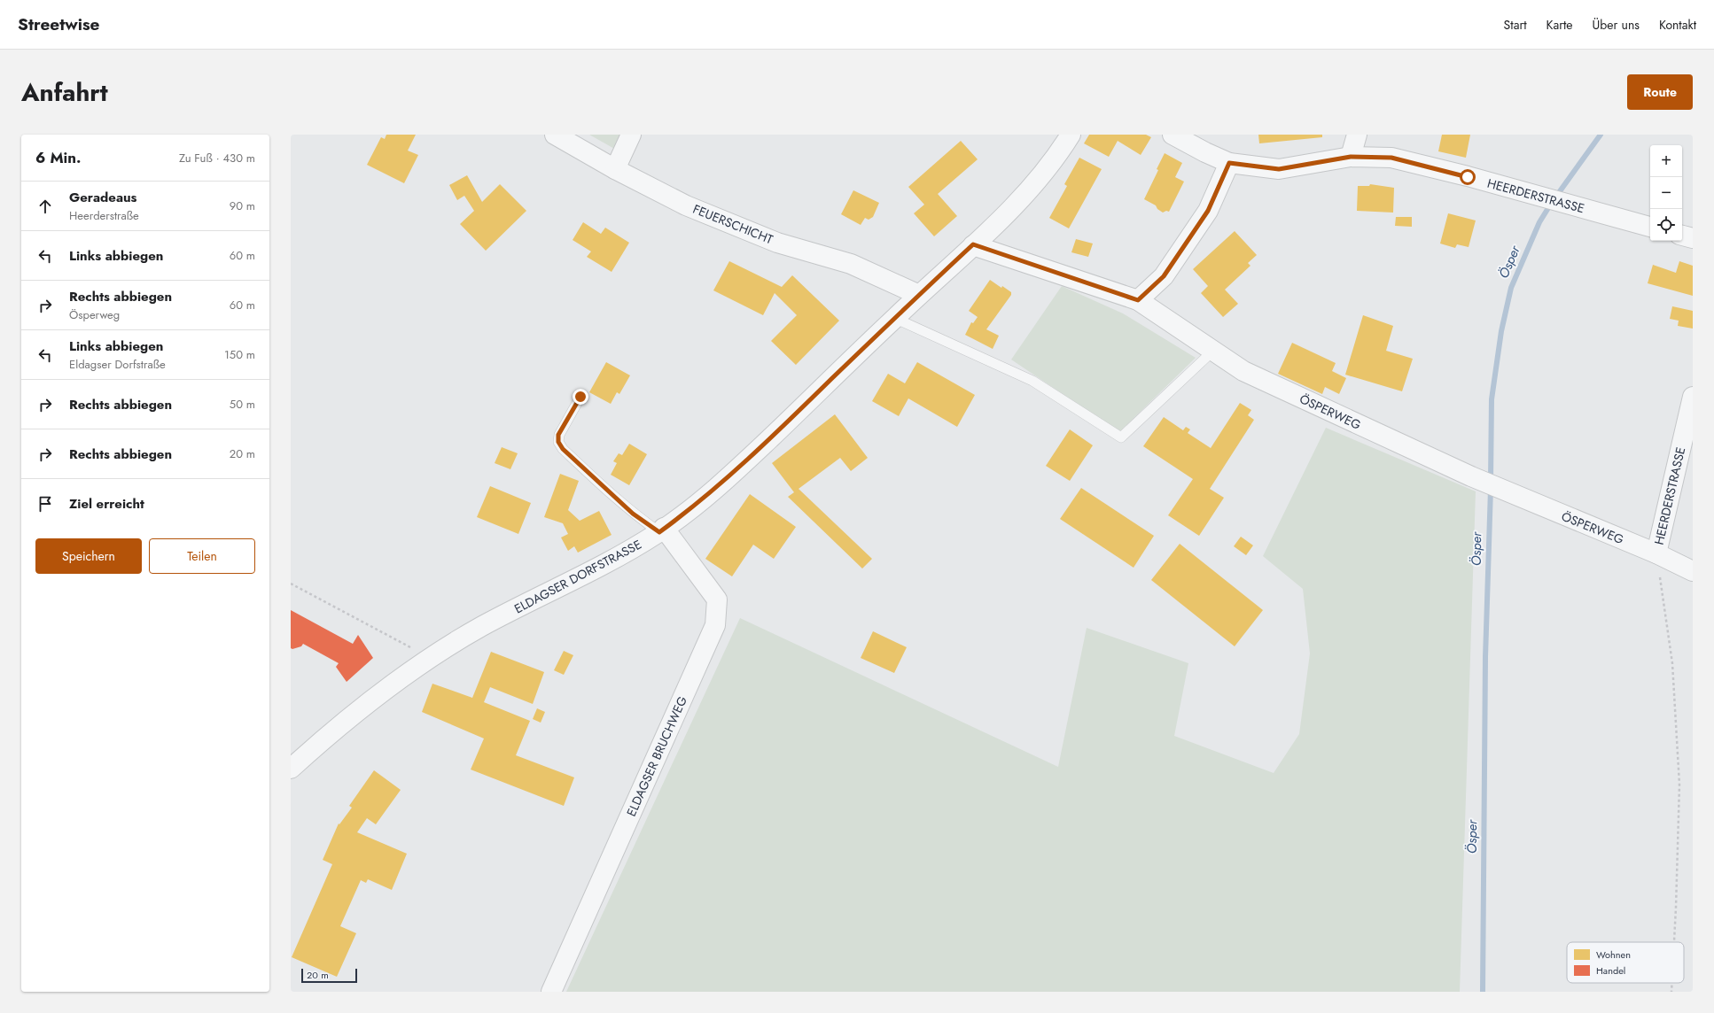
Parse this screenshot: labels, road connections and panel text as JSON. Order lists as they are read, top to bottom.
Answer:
{
  "streets": {
    "street": [
      "HEERDERSTRASSE",
      "FEUERSCHICHT",
      "ÖSPERWEG",
      "ELDAGSER DORFSTRASSE",
      "ELDAGSER BRUCHWEG"
    ]
  },
  "crossings": [
    ["HEERDERSTRASSE", "ÖSPERWEG"],
    ["FEUERSCHICHT", "ELDAGSER DORFSTRASSE"],
    ["ÖSPERWEG", "ELDAGSER DORFSTRASSE"],
    ["ELDAGSER DORFSTRASSE", "ELDAGSER BRUCHWEG"]
  ],
  "water": ["Ösper"],
  "legend": ["Wohnen", "Handel"],
  "scale_bar": "20 m",
  "page": {
    "header": "Streetwise",
    "nav": [
      "Start",
      "Karte",
      "Über uns",
      "Kontakt"
    ],
    "title": "Anfahrt",
    "buttons": [
      "Route",
      ["Speichern", "Teilen"]
    ],
    "heading": ["6 Min.", "Zu Fuß · 430 m"],
    "map_buttons": ["+", "−"],
    "list": [
      ["Geradeaus", "Heerderstraße", "90 m"],
      ["Links abbiegen", "60 m"],
      ["Rechts abbiegen", "Ösperweg", "60 m"],
      ["Links abbiegen", "Eldagser Dorfstraße", "150 m"],
      ["Rechts abbiegen", "50 m"],
      ["Rechts abbiegen", "20 m"],
      "Ziel erreicht"
    ],
    "scale": "20 m"
  }
}
